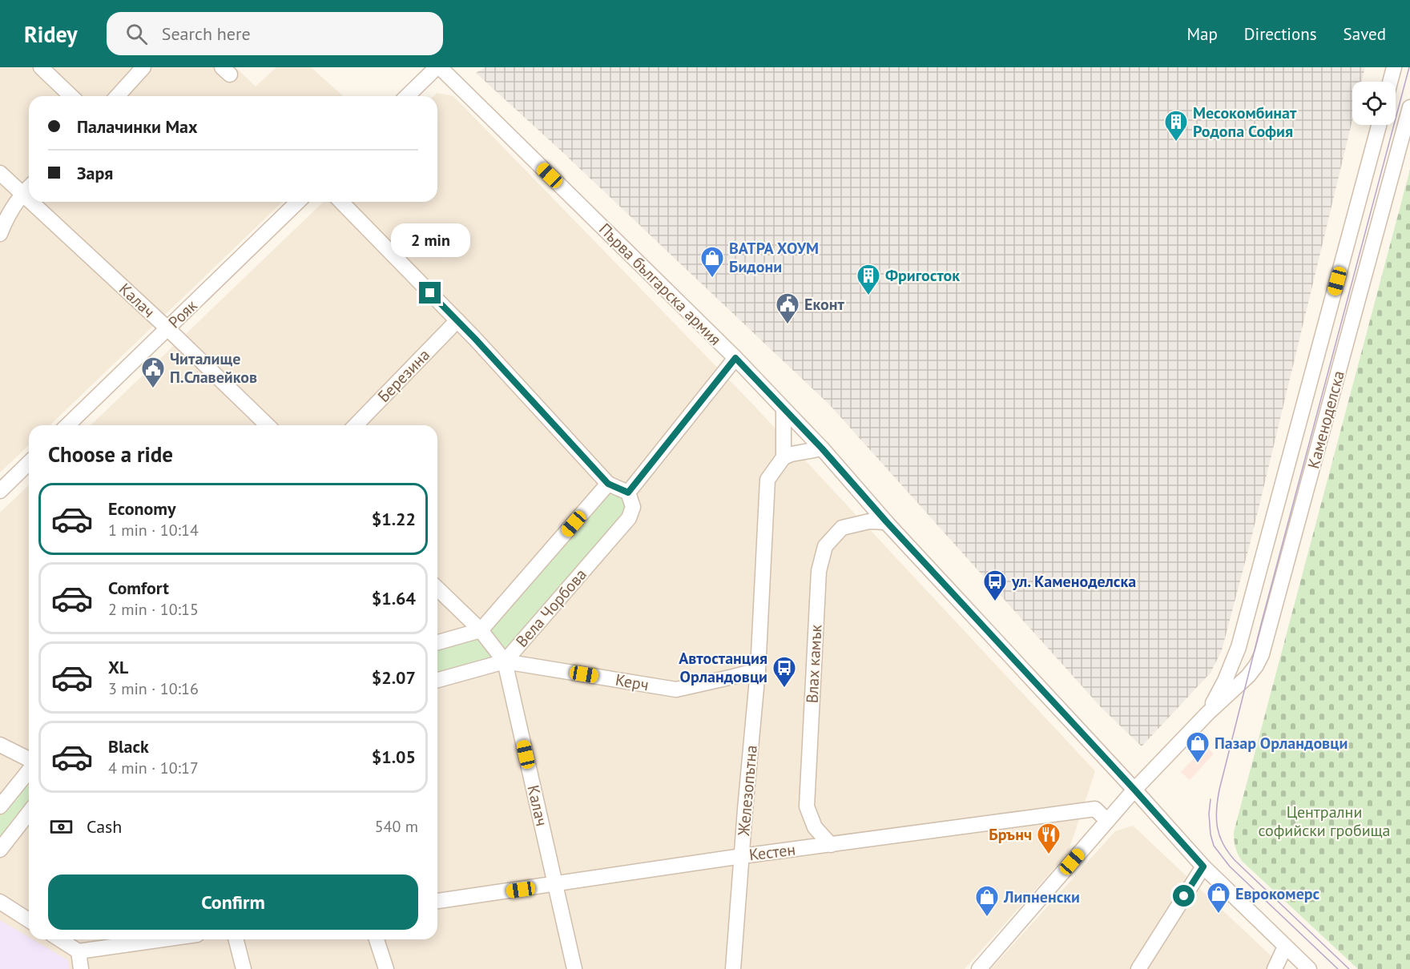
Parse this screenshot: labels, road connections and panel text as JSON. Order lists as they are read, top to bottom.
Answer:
{
  "streets": {
    "street": [
      "Първа българска армия",
      "Калач",
      "Рояк",
      "Березина",
      "Каменоделска",
      "Вела Чорбова",
      "Влах камък",
      "Керч",
      "Железопътна",
      "Кестен"
    ]
  },
  "crossings": [
    ["Първа българска армия", "Каменоделска"],
    ["Първа българска армия", "Влах камък"],
    ["Калач", "Рояк"],
    ["Калач", "Вела Чорбова"],
    ["Калач", "Керч"],
    ["Калач", "Кестен"],
    ["Каменоделска", "Кестен"],
    ["Вела Чорбова", "Керч"],
    ["Влах камък", "Кестен"],
    ["Керч", "Железопътна"],
    ["Железопътна", "Кестен"]
  ],
  "parks": ["Централни софийски гробища"],
  "places": {
    "building": ["Месокомбинат Родопа София", "Фригосток"],
    "shop": [
      "ВАТРА ХОУМ Бидони",
      "Пазар Орландовци",
      "Еврокомерс",
      "Липненски"
    ],
    "public building": ["Еконт", "Читалище П.Славейков"],
    "bus stop": ["ул. Каменоделска", "Автостанция Орландовци"],
    "restaurant": ["Брънч"]
  },
  "page": {
    "header": "Ridey",
    "search": "Search here",
    "nav": ["Map", "Directions", "Saved"],
    "banner": ["Палачинки Max", "Заря"],
    "bubble": "2 min",
    "heading": "Choose a ride",
    "list": [
      {
        "name": "Economy",
        "note": "1 min · 10:14",
        "value": "$1.22"
      },
      {
        "name": "Comfort",
        "note": "2 min · 10:15",
        "value": "$1.64"
      },
      {
        "name": "XL",
        "note": "3 min · 10:16",
        "value": "$2.07"
      },
      {
        "name": "Black",
        "note": "4 min · 10:17",
        "value": "$1.05"
      }
    ],
    "pay": ["Cash", "540 m"],
    "buttons": "Confirm"
  }
}
